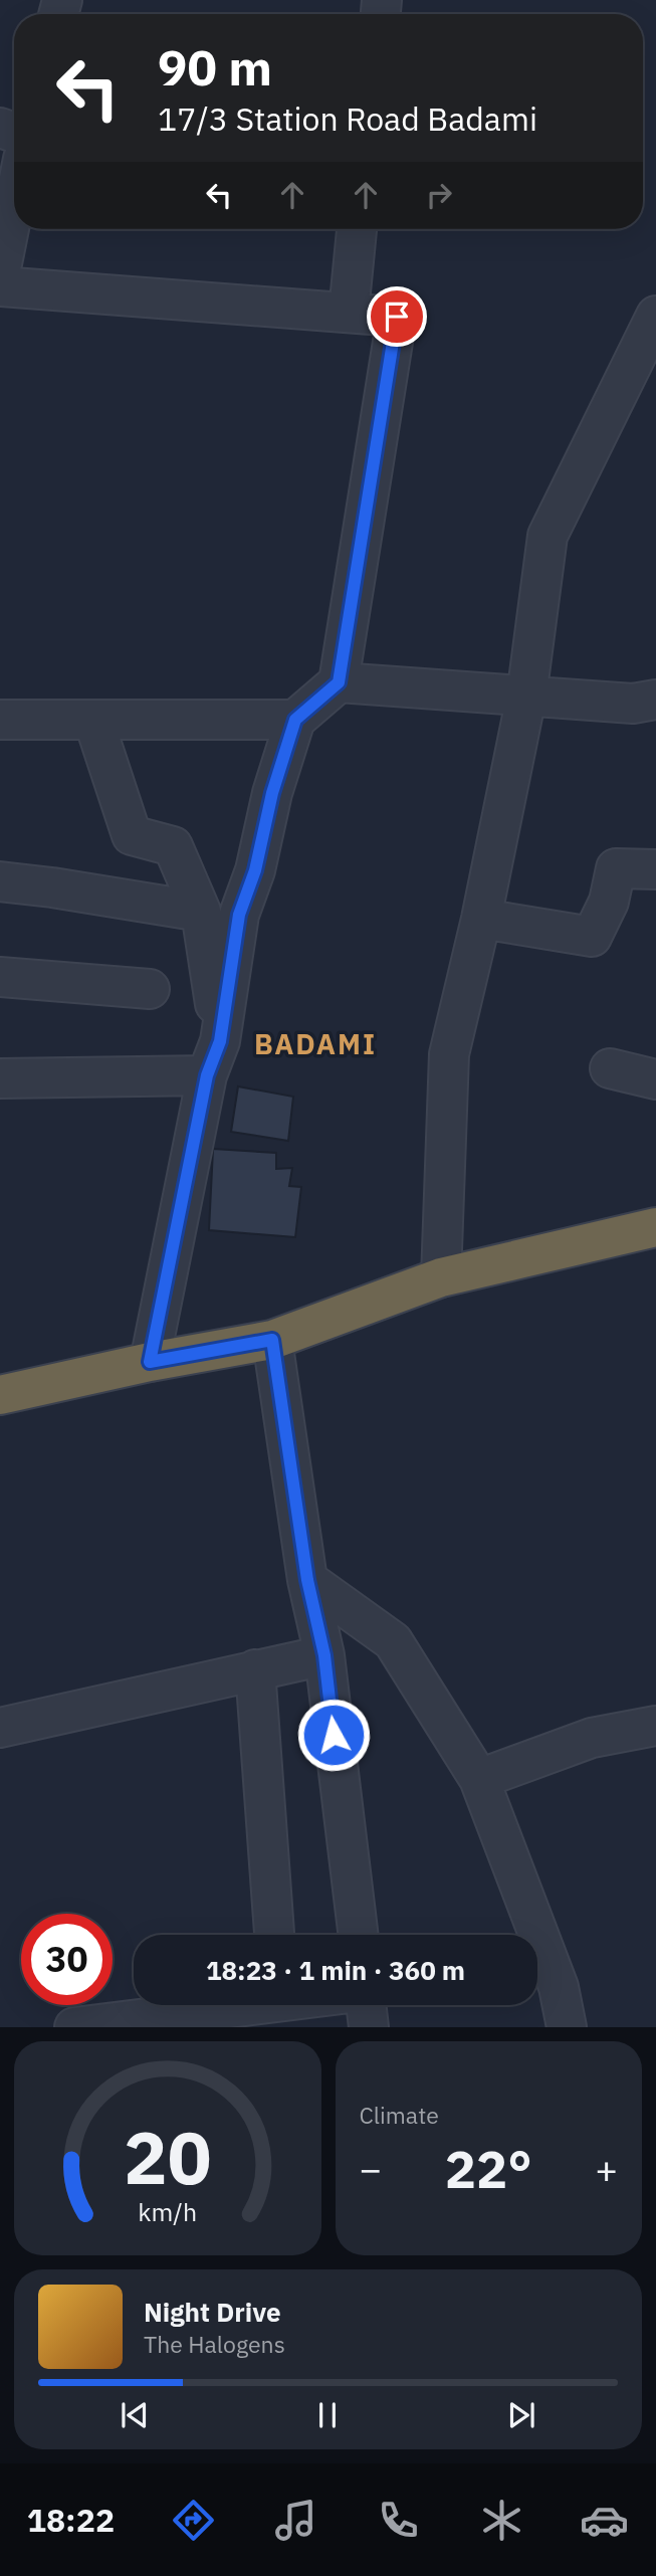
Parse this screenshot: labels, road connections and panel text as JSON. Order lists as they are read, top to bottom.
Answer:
{
  "districts": ["BADAMI"],
  "page": {
    "turn": ["90 m", "17/3 Station Road Badami"],
    "limit": "30",
    "trip": "18:23 · 1 min · 360 m",
    "tile": "Climate",
    "heat": ["−", "22°", "+"],
    "song": ["Night Drive", "The Halogens"],
    "tabs": "18:22",
    "gauge": ["20", "km/h"]
  }
}
